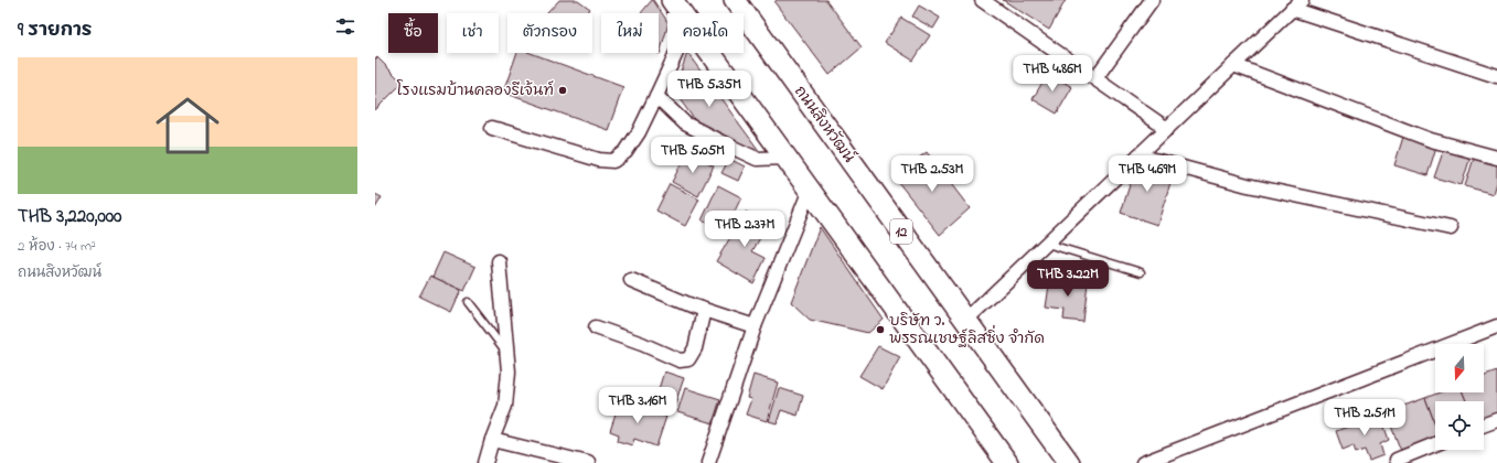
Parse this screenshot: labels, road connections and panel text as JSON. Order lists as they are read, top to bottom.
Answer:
{
  "streets": {
    "main road": ["ถนนสิงหวัฒน์", "12"]
  },
  "places": ["โรงแรมบ้านคลองรีเจ้นท์", "บริษัท ว. พรรณเชษฐ์ลิสซิ่ง จำกัด"],
  "north": "bottom",
  "page": {
    "heading": "9 รายการ",
    "chip": [
      "ซื้อ",
      "เช่า",
      "ตัวกรอง",
      "ใหม่",
      "คอนโด"
    ],
    "list": [
      {
        "name": "THB 3,220,000",
        "note": "2 ห้อง · 74 m² · ถนนสิงหวัฒน์"
      }
    ],
    "price": [
      "THB 4.86M",
      "THB 5.35M",
      "THB 5.05M",
      "THB 2.53M",
      "THB 4.69M",
      "THB 2.37M",
      "THB 3.22M",
      "THB 3.16M",
      "THB 2.51M"
    ]
  }
}
